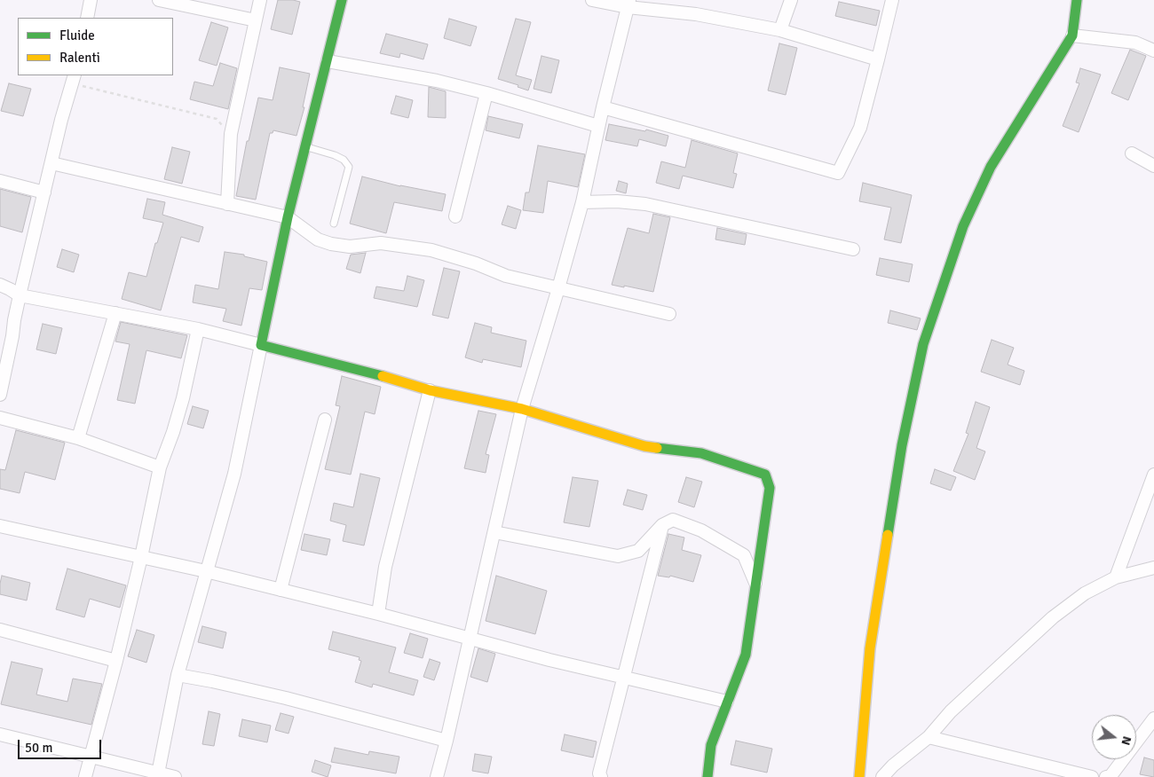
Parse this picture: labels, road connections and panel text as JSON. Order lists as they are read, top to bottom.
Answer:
{
  "legend": ["Fluide", "Ralenti"],
  "scale_bar": "50 m",
  "north": "right"
}
